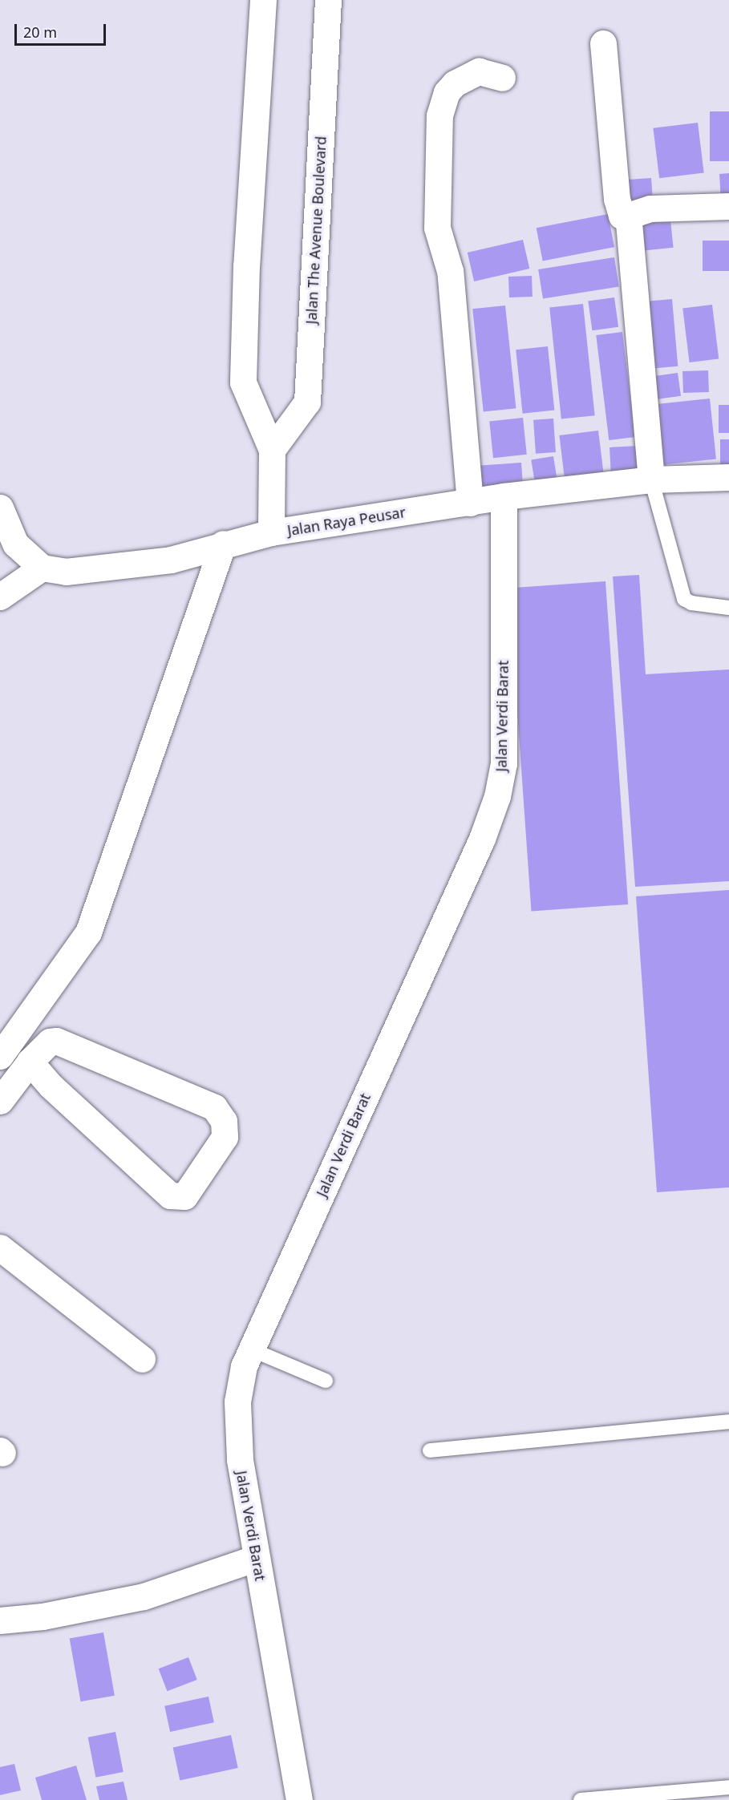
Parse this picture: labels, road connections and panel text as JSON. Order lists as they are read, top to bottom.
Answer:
{
  "streets": {
    "street": ["Jalan The Avenue Boulevard", "Jalan Raya Peusar", "Jalan Verdi Barat"]
  },
  "crossings": [
    ["Jalan Raya Peusar", "Jalan Verdi Barat"]
  ],
  "scale_bar": "20 m"
}
